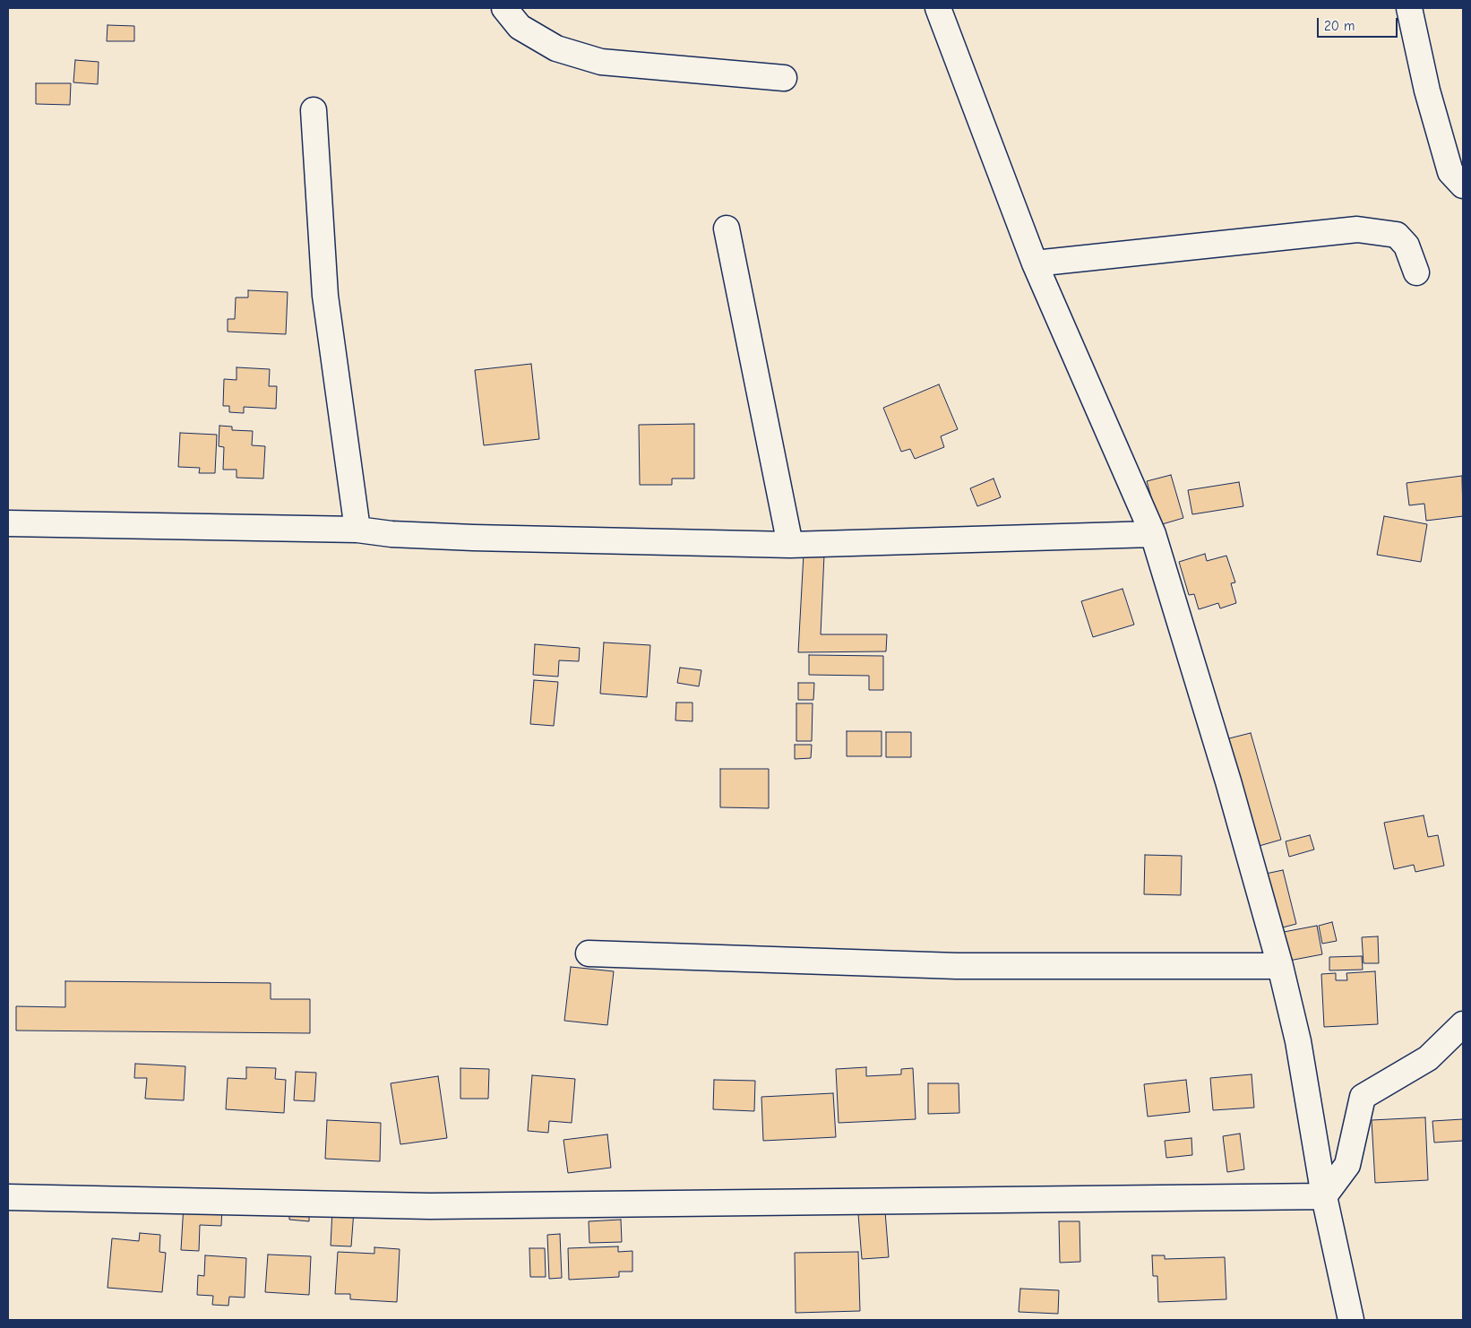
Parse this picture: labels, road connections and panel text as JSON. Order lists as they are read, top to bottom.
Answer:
{
  "scale_bar": "20 m"
}
